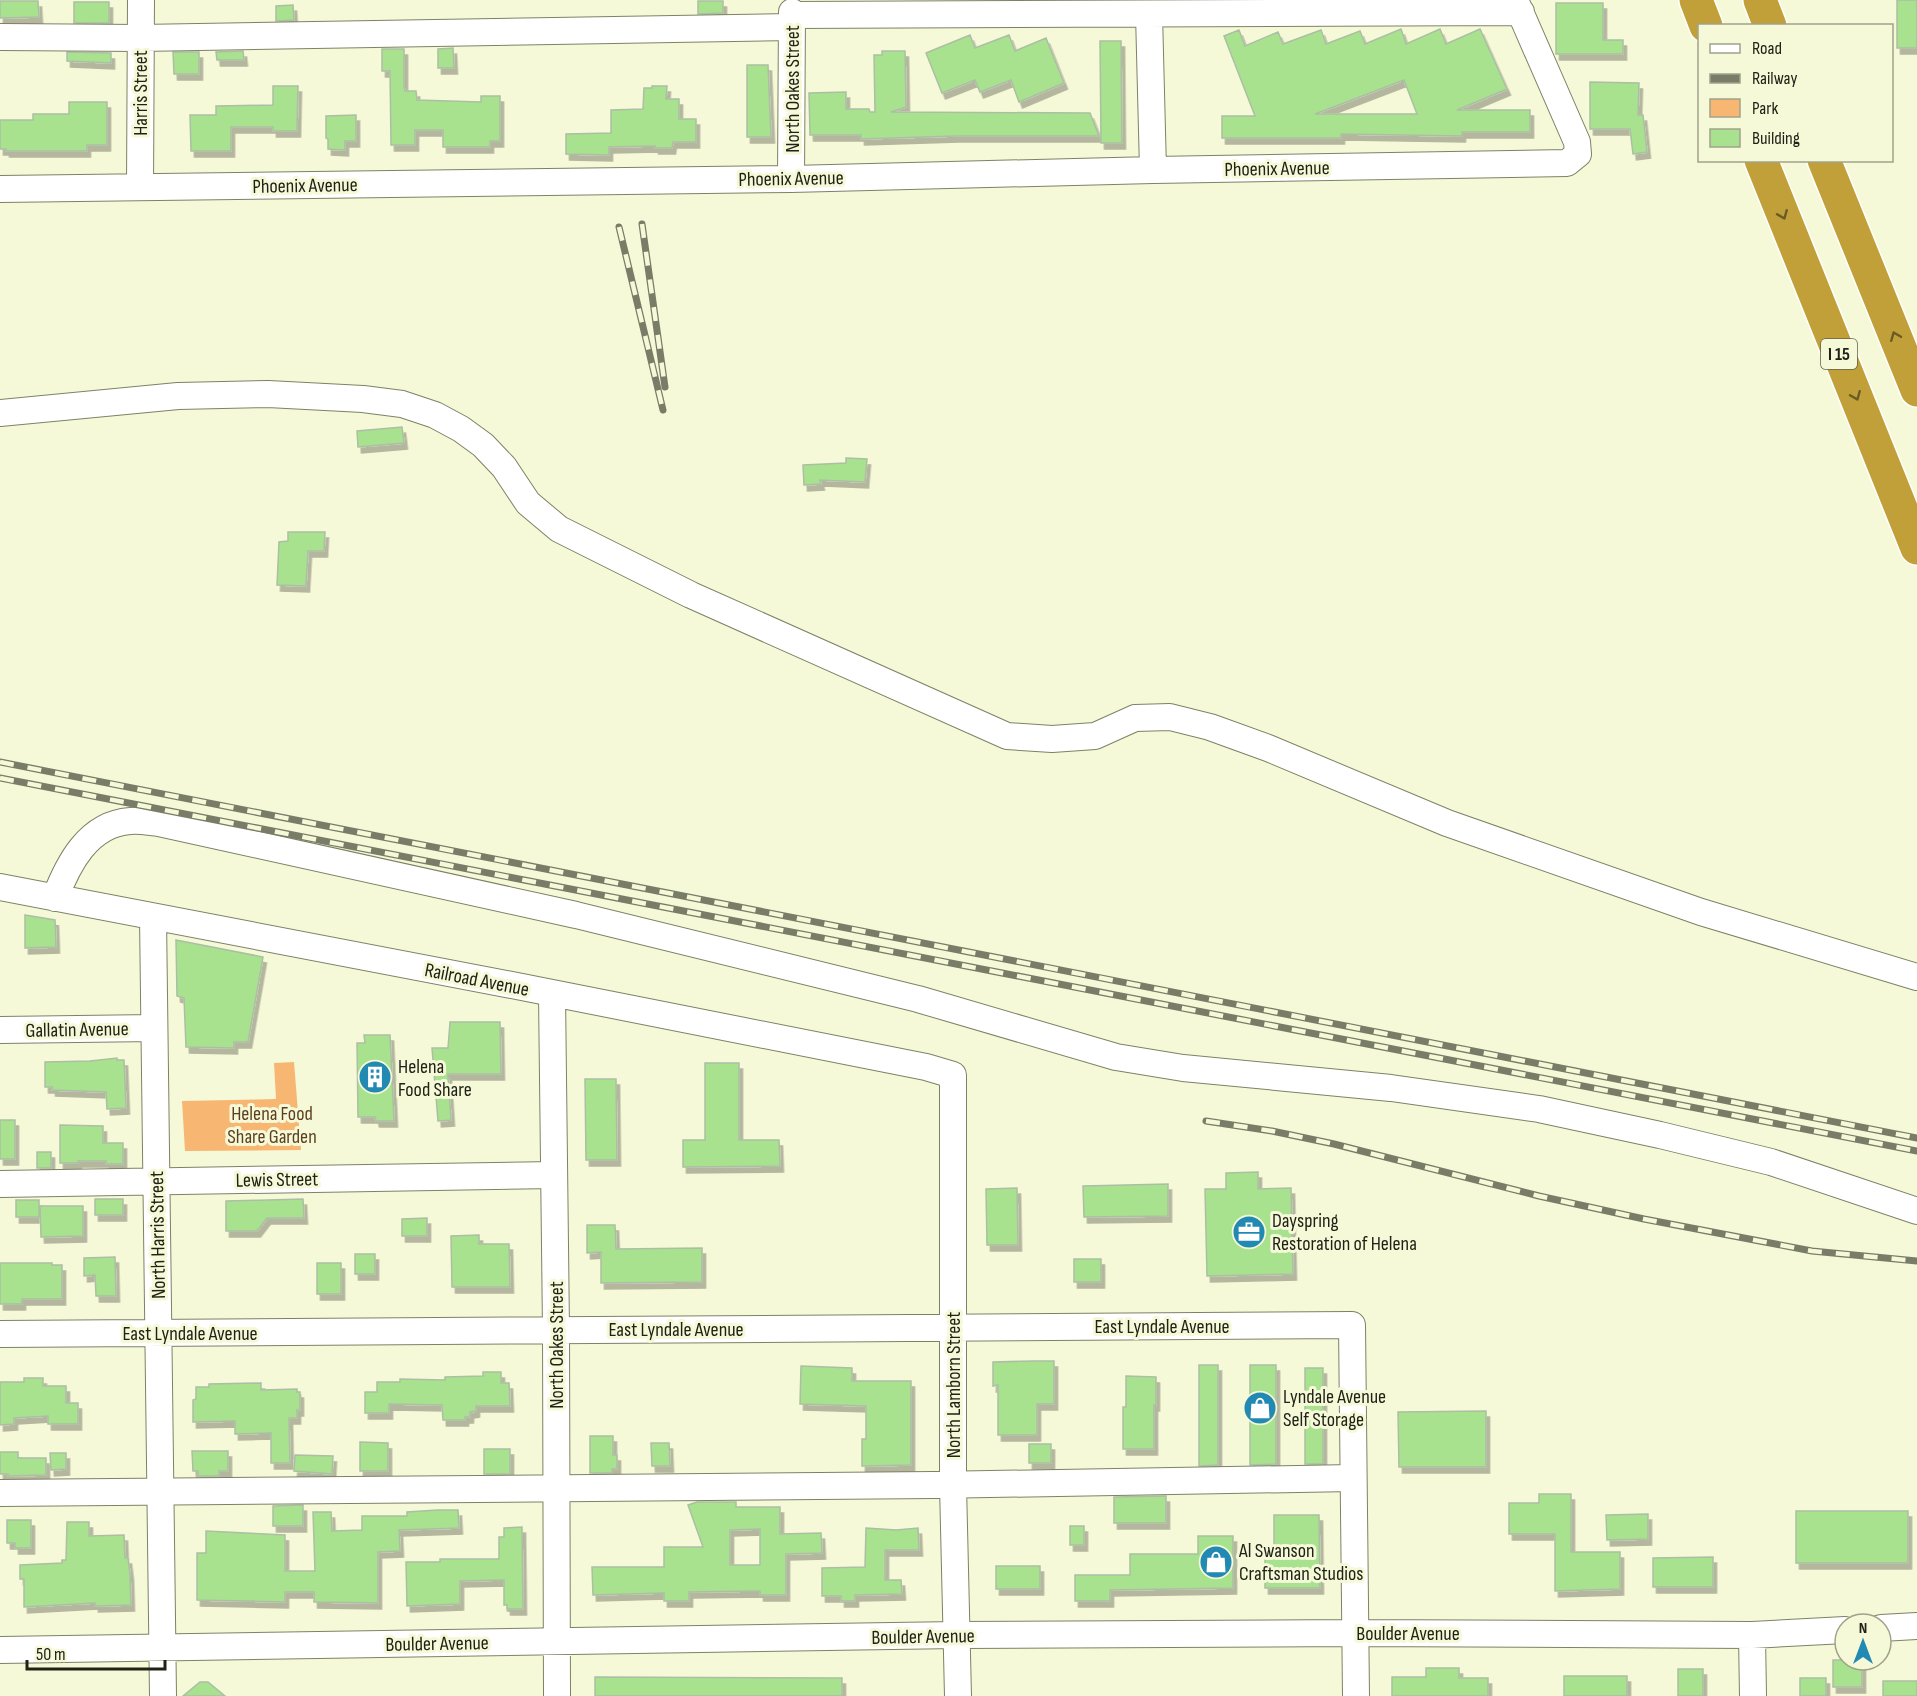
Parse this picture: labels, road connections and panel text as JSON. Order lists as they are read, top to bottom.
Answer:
{
  "streets": {
    "highway": ["I 15"],
    "street": [
      "North Oakes Street",
      "Harris Street",
      "Phoenix Avenue",
      "Railroad Avenue",
      "Gallatin Avenue",
      "Lewis Street",
      "North Harris Street",
      "East Lyndale Avenue",
      "North Lamborn Street",
      "Boulder Avenue"
    ]
  },
  "crossings": [
    ["North Oakes Street", "Phoenix Avenue"],
    ["North Oakes Street", "Railroad Avenue"],
    ["North Oakes Street", "Lewis Street"],
    ["North Oakes Street", "East Lyndale Avenue"],
    ["North Oakes Street", "Boulder Avenue"],
    ["Harris Street", "Phoenix Avenue"],
    ["Railroad Avenue", "North Harris Street"],
    ["Railroad Avenue", "North Lamborn Street"],
    ["Gallatin Avenue", "North Harris Street"],
    ["Lewis Street", "North Harris Street"],
    ["North Harris Street", "East Lyndale Avenue"],
    ["North Harris Street", "Boulder Avenue"],
    ["East Lyndale Avenue", "North Lamborn Street"],
    ["North Lamborn Street", "Boulder Avenue"]
  ],
  "parks": ["Helena Food Share Garden"],
  "places": {
    "building": ["Helena Food Share"],
    "office": ["Dayspring Restoration of Helena"],
    "shop": ["Lyndale Avenue Self Storage", "Al Swanson Craftsman Studios"]
  },
  "legend": [
    "Road",
    "Railway",
    "Park",
    "Building"
  ],
  "scale_bar": "50 m",
  "north": "top"
}
